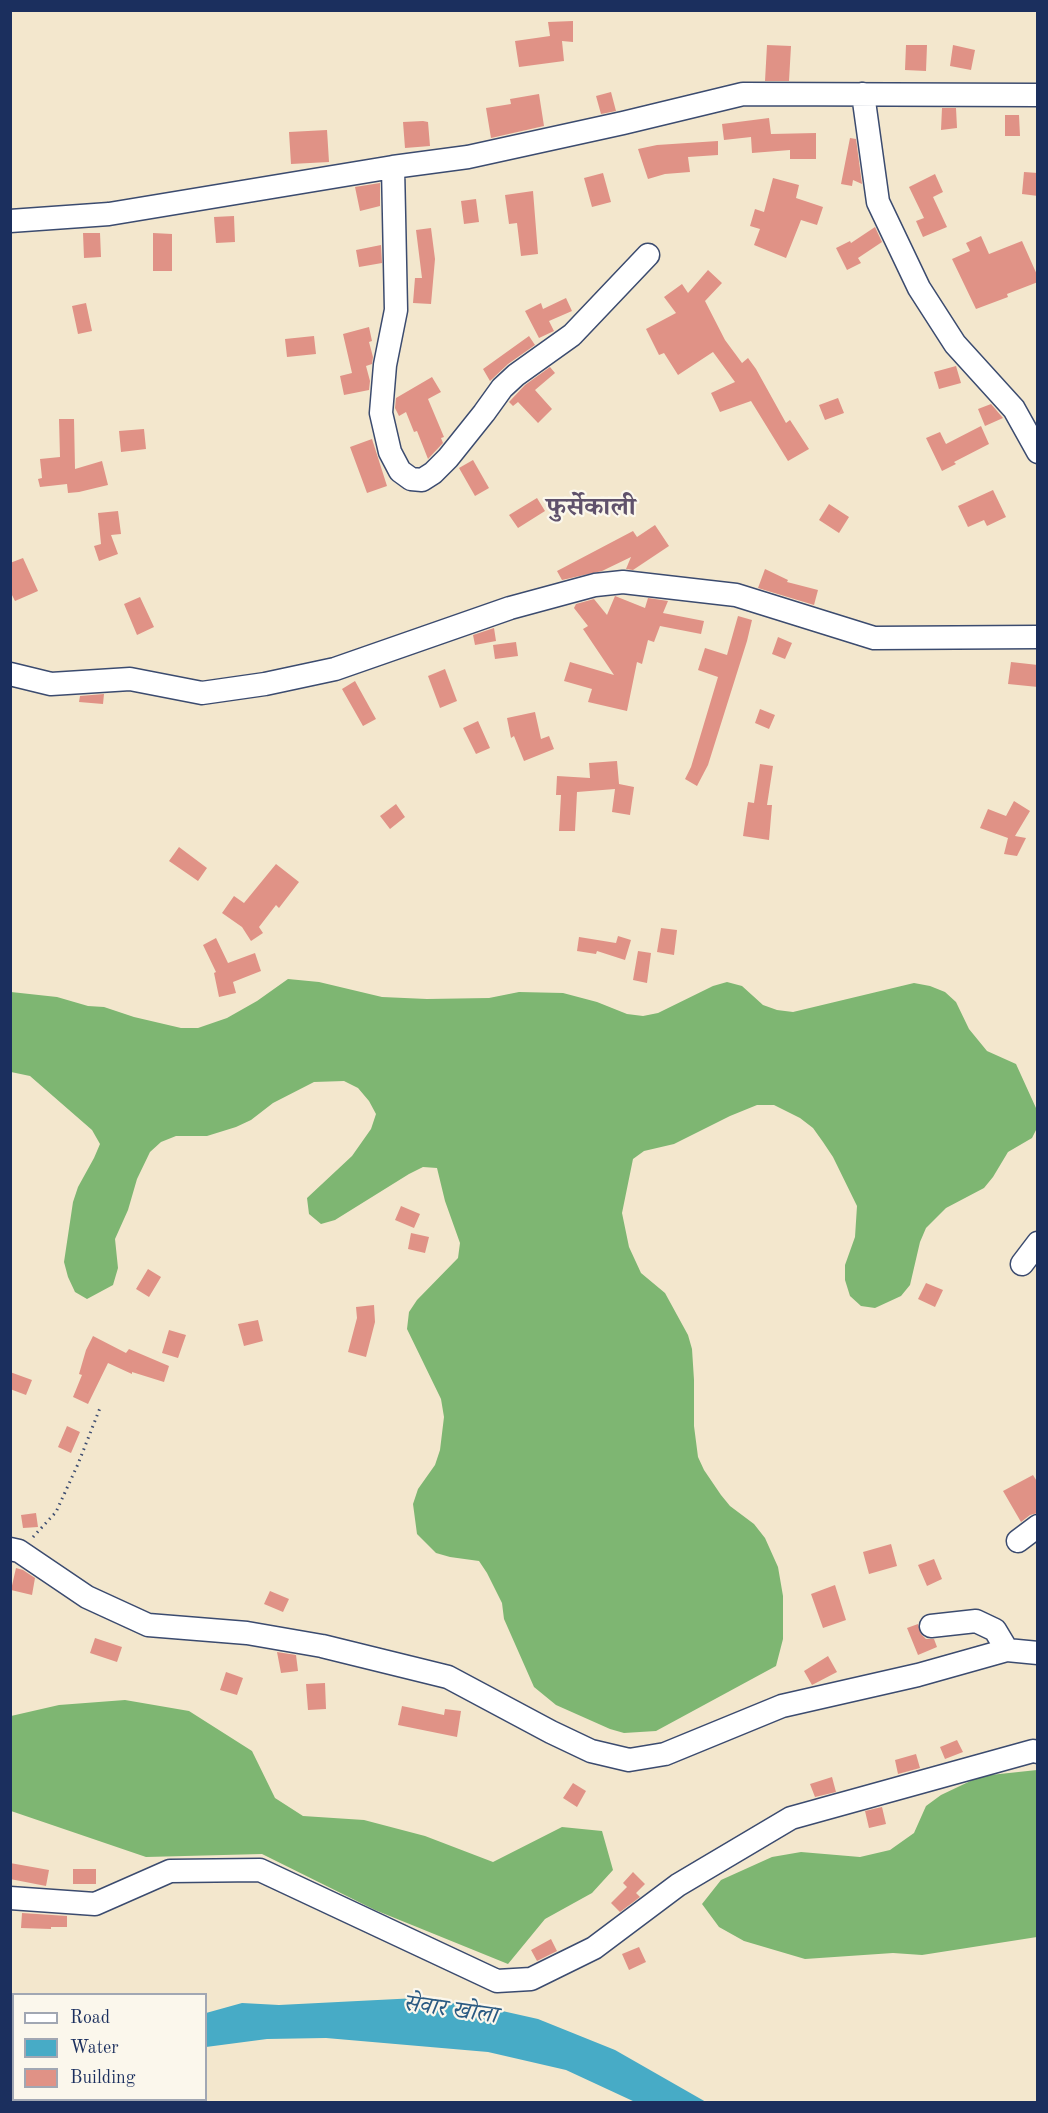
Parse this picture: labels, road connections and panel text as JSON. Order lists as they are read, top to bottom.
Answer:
{
  "districts": ["फुर्सेकाली"],
  "water": ["सेवार खोला"],
  "legend": ["Road", "Water", "Building"]
}
